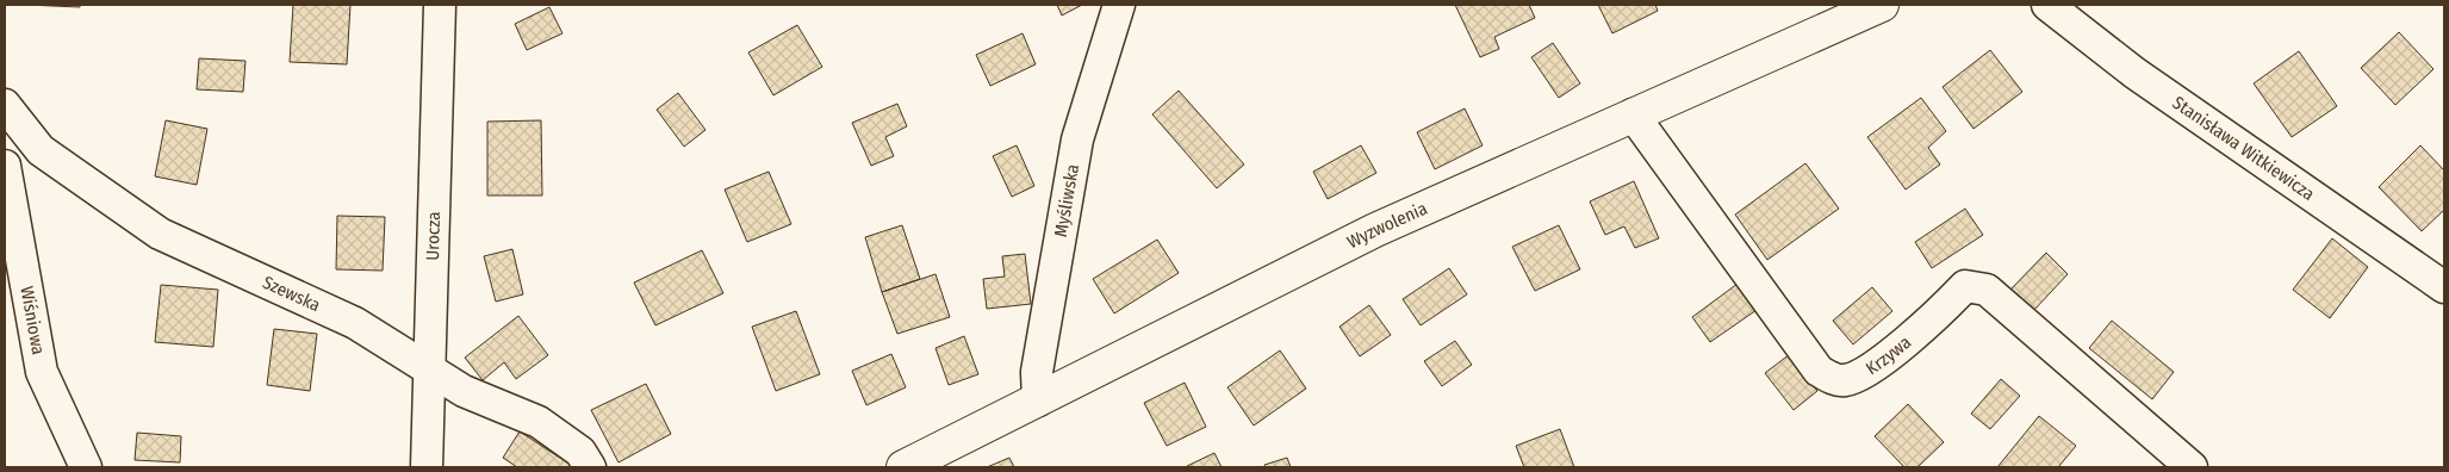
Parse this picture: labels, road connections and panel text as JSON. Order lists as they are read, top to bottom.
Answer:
{
  "streets": {
    "street": [
      "Stanisława Witkiewicza",
      "Myśliwska",
      "Wyzwolenia",
      "Urocza",
      "Szewska",
      "Wiśniowa",
      "Krzywa"
    ]
  },
  "crossings": [
    ["Myśliwska", "Wyzwolenia"],
    ["Wyzwolenia", "Krzywa"],
    ["Urocza", "Szewska"]
  ]
}
